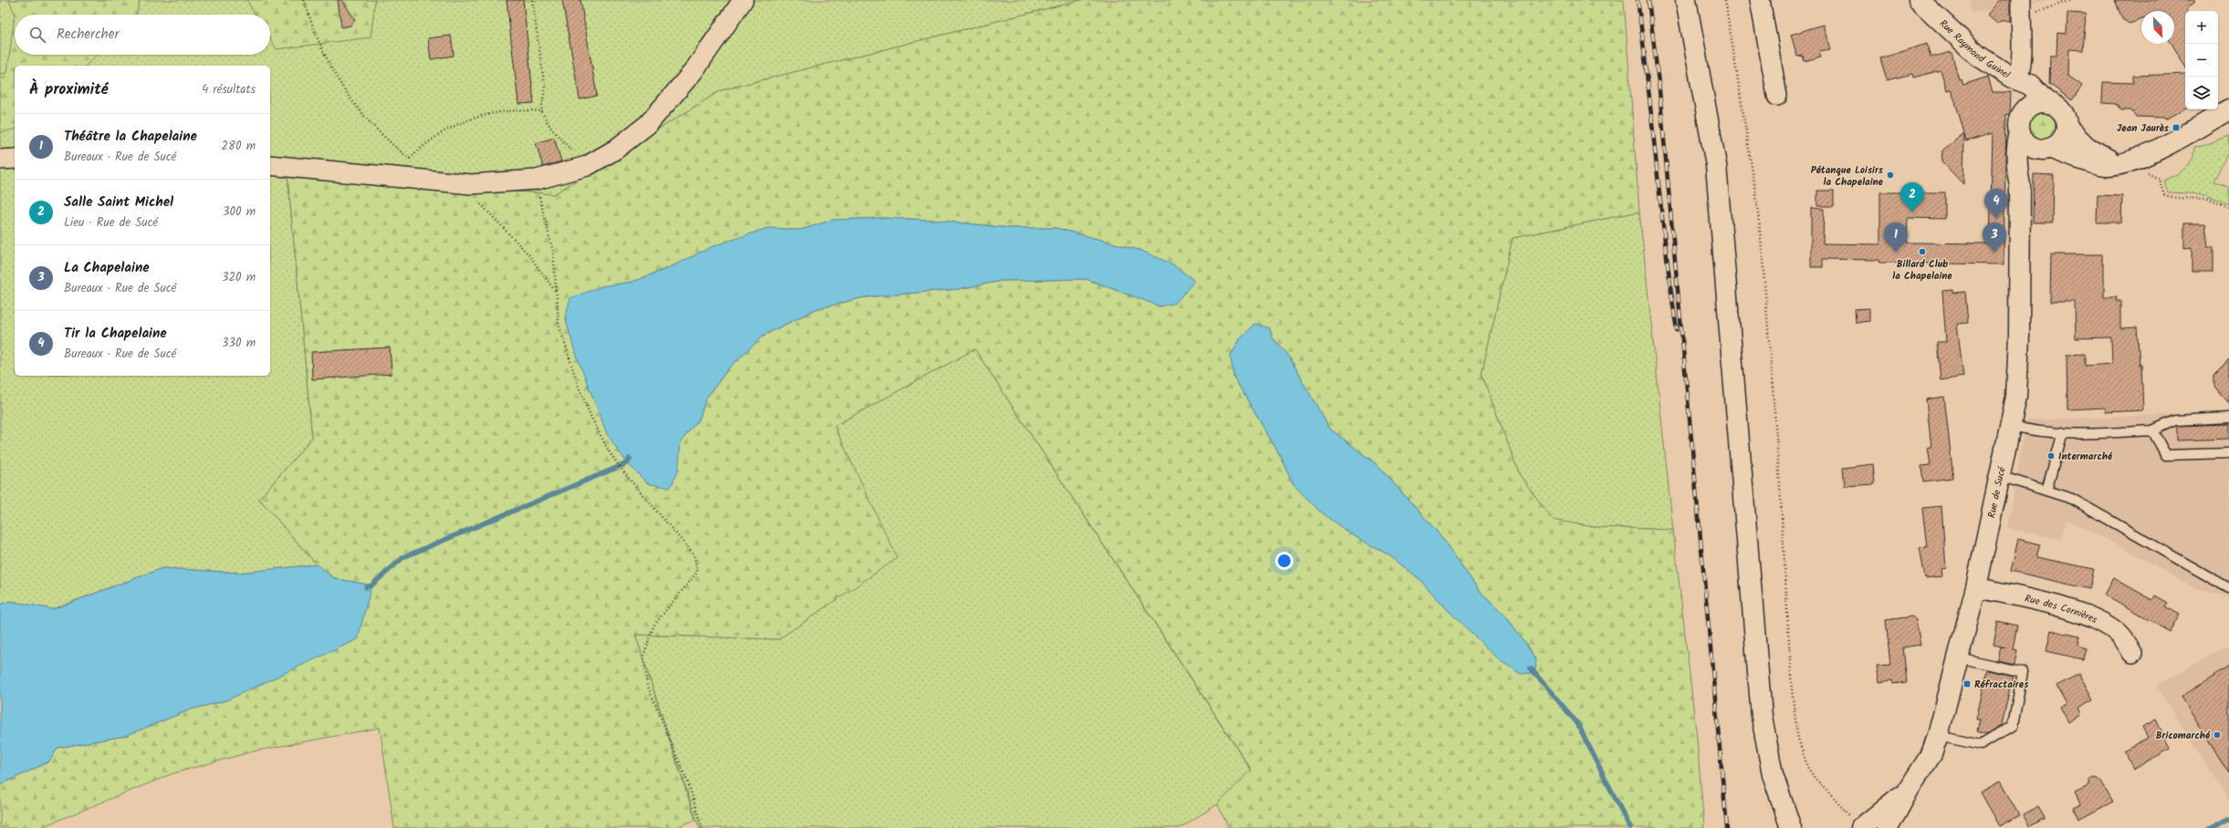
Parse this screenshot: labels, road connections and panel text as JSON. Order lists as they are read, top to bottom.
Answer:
{
  "streets": {
    "street": ["Rue Raymond Guinel", "Rue de Sucé", "Rue des Cornières"]
  },
  "crossings": [
    ["Rue Raymond Guinel", "Rue de Sucé"],
    ["Rue de Sucé", "Rue des Cornières"]
  ],
  "places": {
    "transit": ["Jean Jaurès", "Réfractaires"],
    "other": [
      "Pétanque Loisirs la Chapelaine",
      "Billard Club la Chapelaine",
      "Intermarché",
      "Bricomarché"
    ]
  },
  "north": "bottom right",
  "page": {
    "map_buttons": ["+", "−"],
    "search": "Rechercher",
    "heading": ["À proximité", "4 résultats"],
    "list": [
      {
        "mark": "1",
        "name": "Théâtre la Chapelaine",
        "note": "Bureaux · Rue de Sucé",
        "value": "280 m"
      },
      {
        "mark": "2",
        "name": "Salle Saint Michel",
        "note": "Lieu · Rue de Sucé",
        "value": "300 m"
      },
      {
        "mark": "3",
        "name": "La Chapelaine",
        "note": "Bureaux · Rue de Sucé",
        "value": "320 m"
      },
      {
        "mark": "4",
        "name": "Tir la Chapelaine",
        "note": "Bureaux · Rue de Sucé",
        "value": "330 m"
      }
    ],
    "pins": [
      "2",
      "4",
      "1",
      "3"
    ]
  }
}
